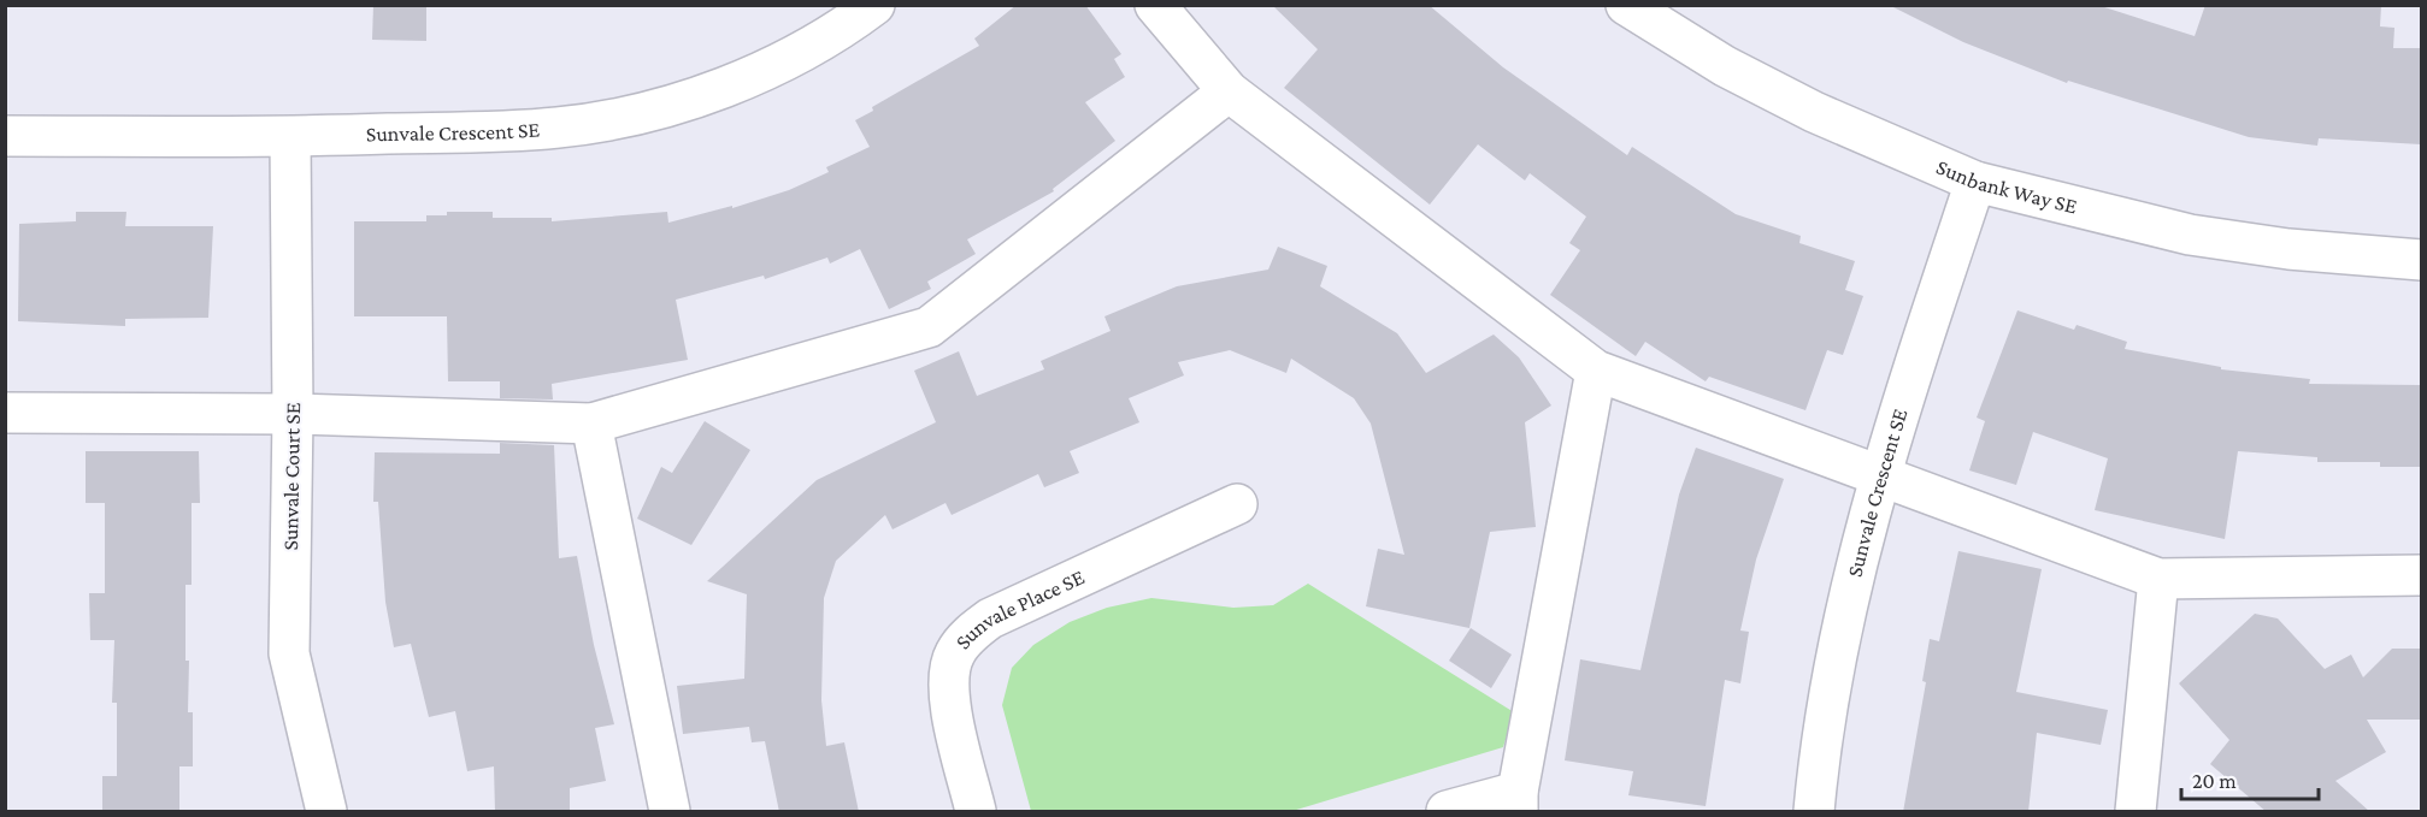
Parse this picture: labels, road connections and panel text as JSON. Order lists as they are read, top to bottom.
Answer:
{
  "streets": {
    "street": [
      "Sunvale Crescent SE",
      "Sunbank Way SE",
      "Sunvale Court SE",
      "Sunvale Place SE"
    ]
  },
  "crossings": [
    ["Sunvale Crescent SE", "Sunbank Way SE"],
    ["Sunvale Crescent SE", "Sunvale Court SE"]
  ],
  "scale_bar": "20 m"
}
